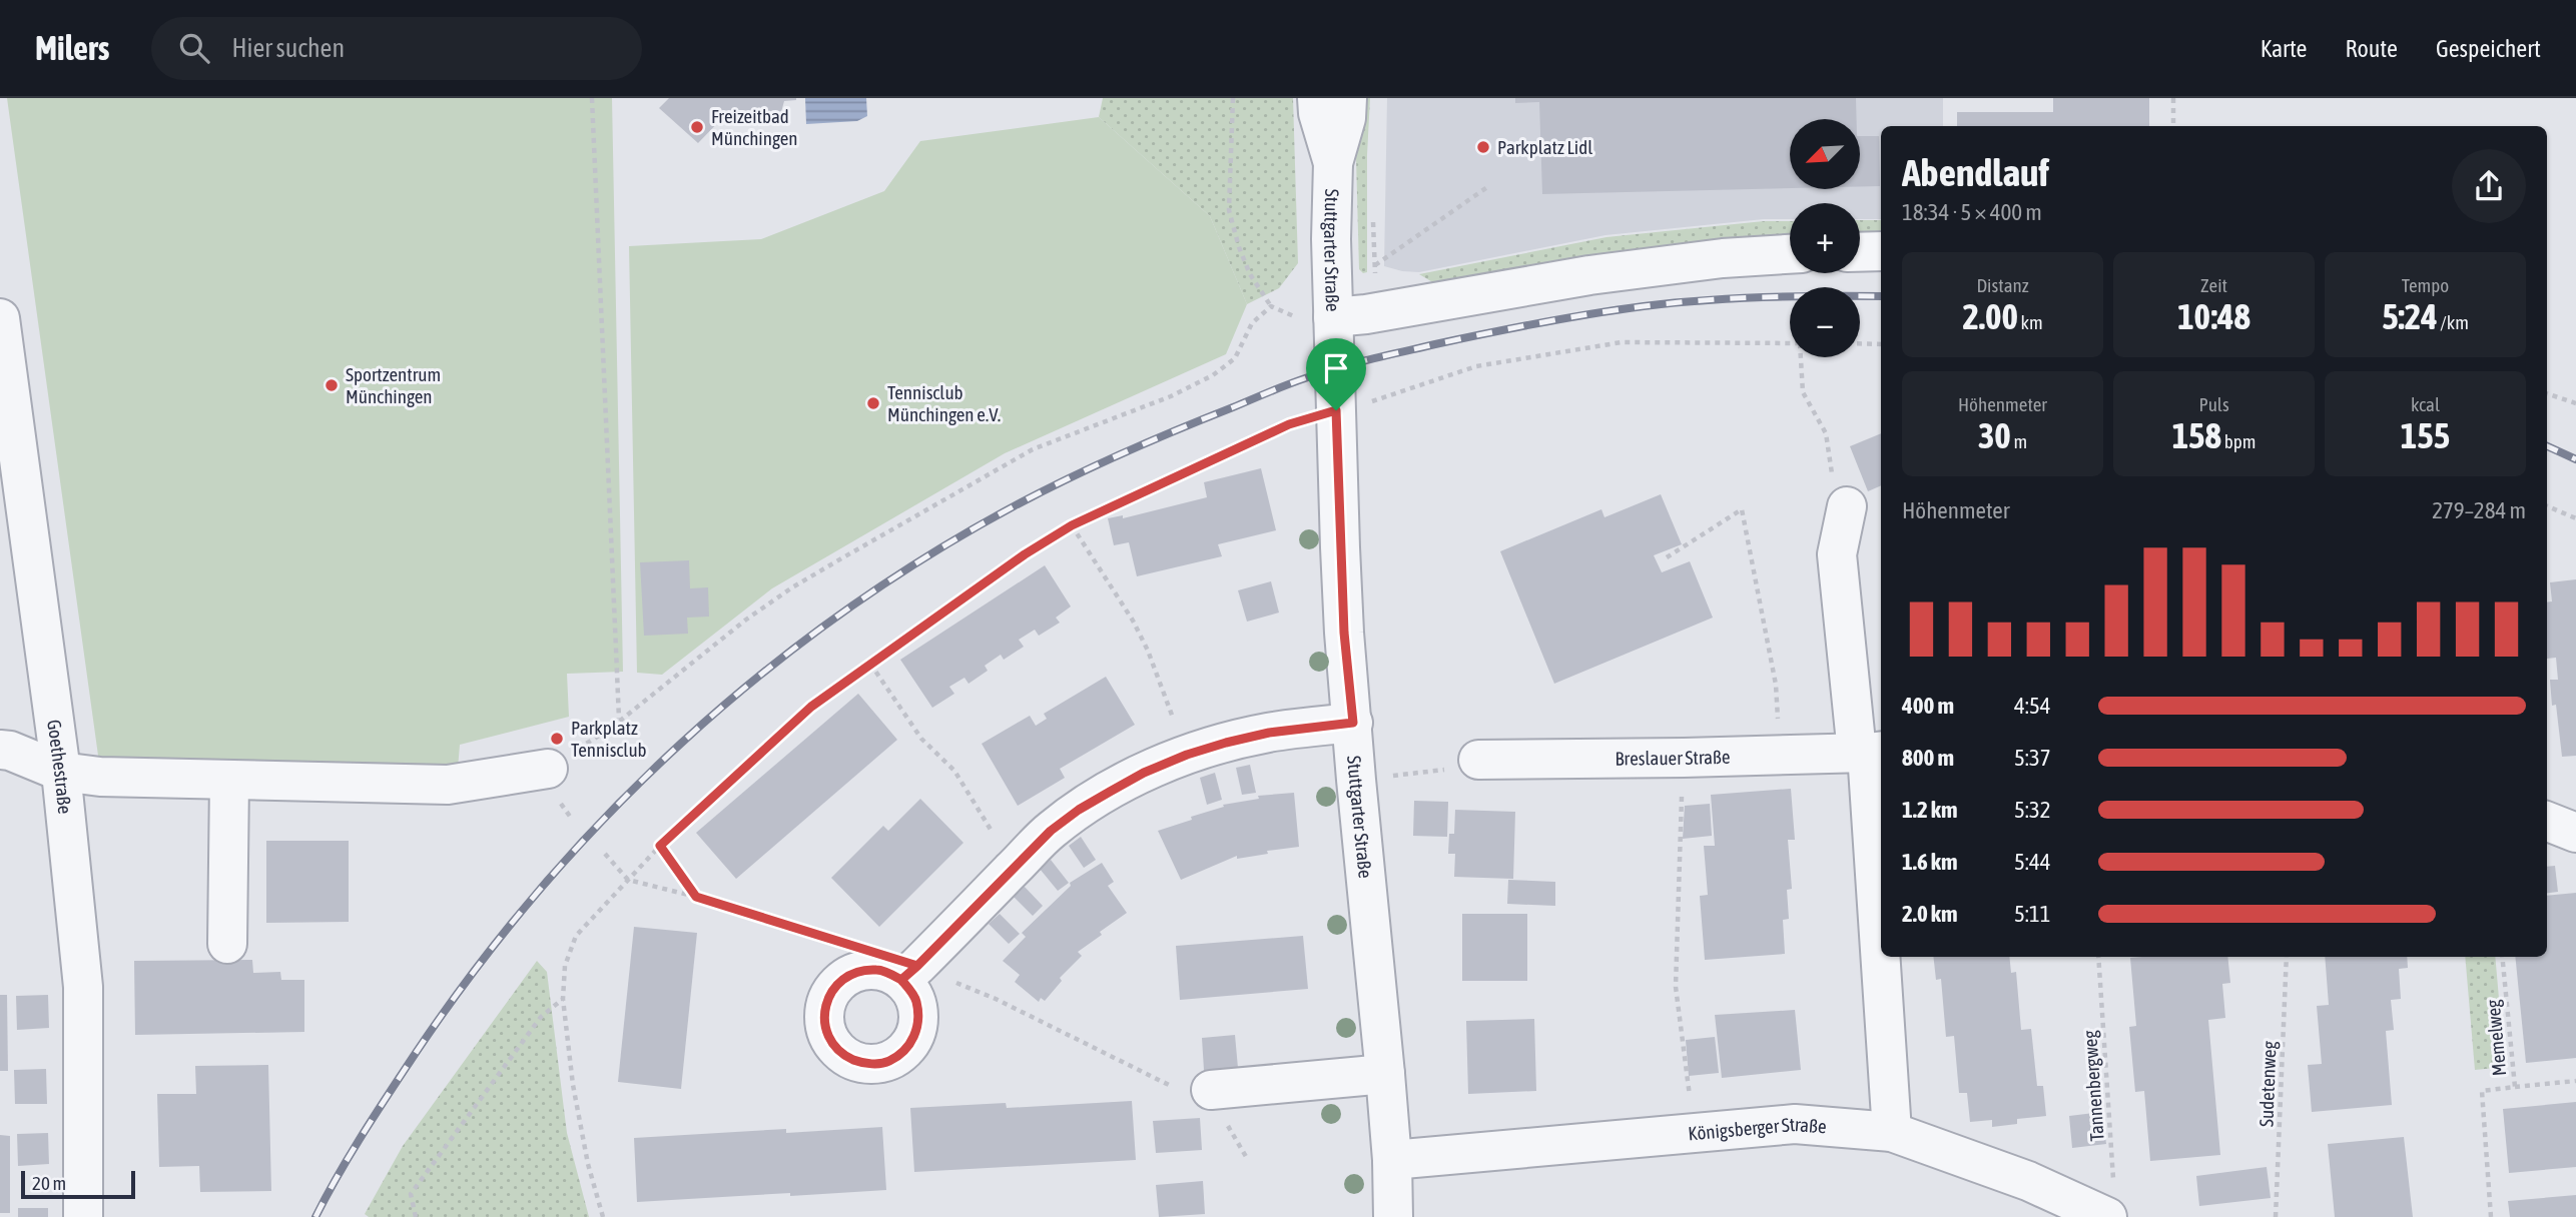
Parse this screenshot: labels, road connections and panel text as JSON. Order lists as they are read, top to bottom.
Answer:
{
  "streets": {
    "street": [
      "Stuttgarter Straße",
      "Breslauer Straße",
      "Goethestraße",
      "Königsberger Straße"
    ],
    "path": ["Memelweg", "Sudetenweg", "Tannenbergweg"]
  },
  "crossings": [
    ["Stuttgarter Straße", "Königsberger Straße"],
    ["Tannenbergweg", "Königsberger Straße"]
  ],
  "places": [
    "Freizeitbad Münchingen",
    "Parkplatz Lidl",
    "Sportzentrum Münchingen",
    "Tennisclub Münchingen e.V.",
    "Parkplatz Tennisclub"
  ],
  "scale_bar": "20 m",
  "north": "bottom left",
  "page": {
    "header": "Milers",
    "search": "Hier suchen",
    "nav": ["Karte", "Route", "Gespeichert"],
    "map_buttons": ["+", "−"],
    "heading": ["Abendlauf", "18:34 · 5 × 400 m"],
    "stats": [
      ["Distanz", "2.00 km"],
      ["Zeit", "10:48"],
      ["Tempo", "5:24 /km"],
      ["Höhenmeter", "30 m"],
      ["Puls", "158 bpm"],
      ["kcal", "155"]
    ],
    "chart": ["Höhenmeter", "279–284 m"],
    "list": [
      {
        "name": "400 m",
        "note": "4:54"
      },
      {
        "name": "800 m",
        "note": "5:37"
      },
      {
        "name": "1.2 km",
        "note": "5:32"
      },
      {
        "name": "1.6 km",
        "note": "5:44"
      },
      {
        "name": "2.0 km",
        "note": "5:11"
      }
    ],
    "scale": "20 m"
  }
}
